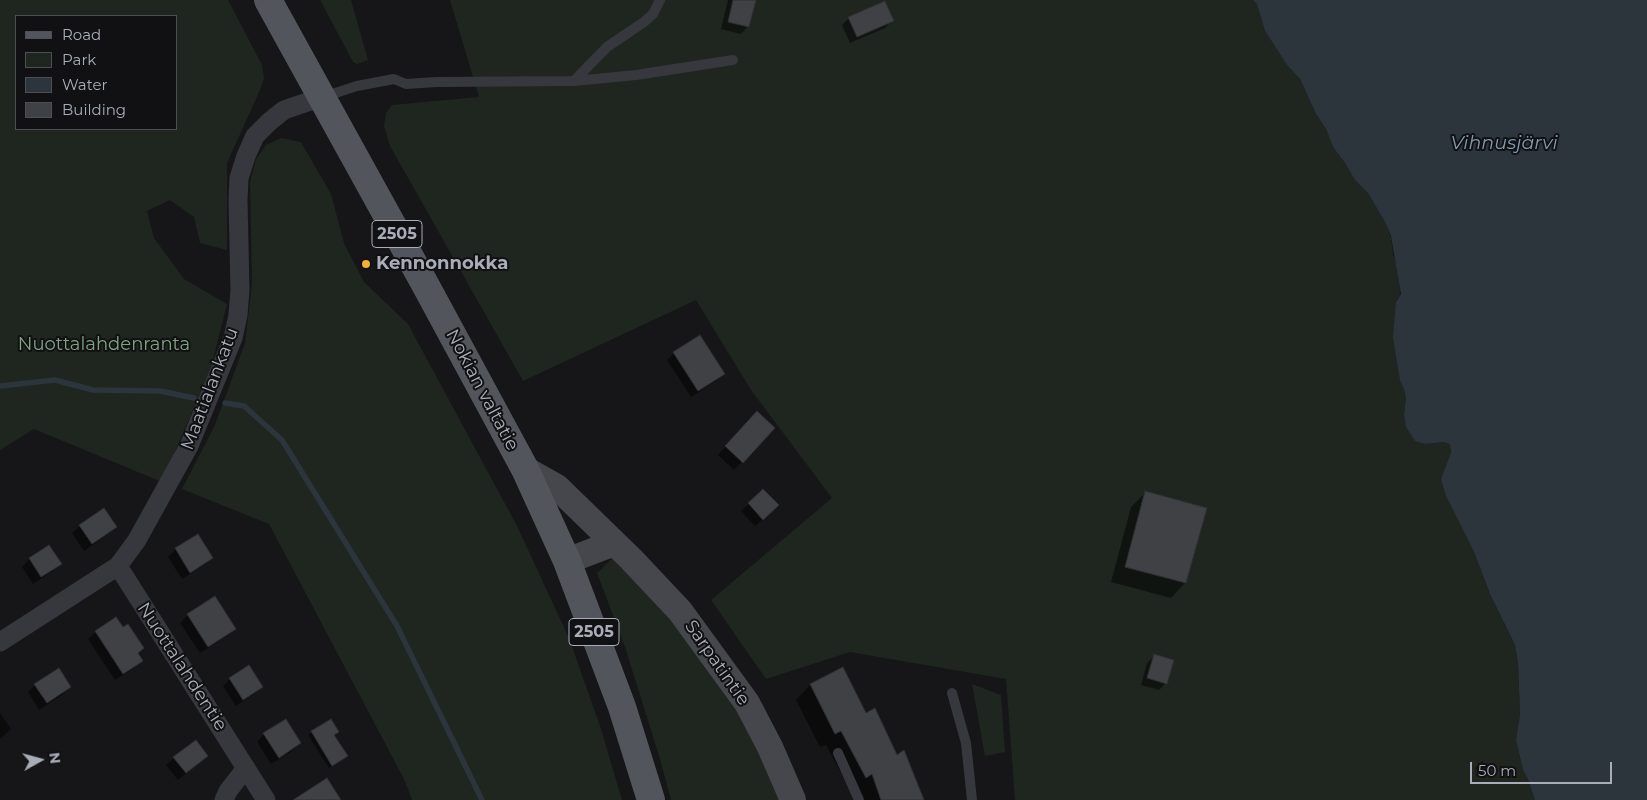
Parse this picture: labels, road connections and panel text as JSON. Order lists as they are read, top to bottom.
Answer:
{
  "streets": {
    "main road": ["2505", "Nokian valtatie", "Sarpatintie"],
    "street": ["Maatialankatu", "Nuottalahdentie"]
  },
  "crossings": [
    ["Maatialankatu", "Nokian valtatie"],
    ["Maatialankatu", "Nuottalahdentie"],
    ["Nokian valtatie", "Sarpatintie"]
  ],
  "water": ["Vihnusjärvi"],
  "parks": ["Nuottalahdenranta"],
  "places": ["Kennonnokka"],
  "legend": [
    "Road",
    "Park",
    "Water",
    "Building"
  ],
  "scale_bar": "50 m",
  "north": "right"
}
